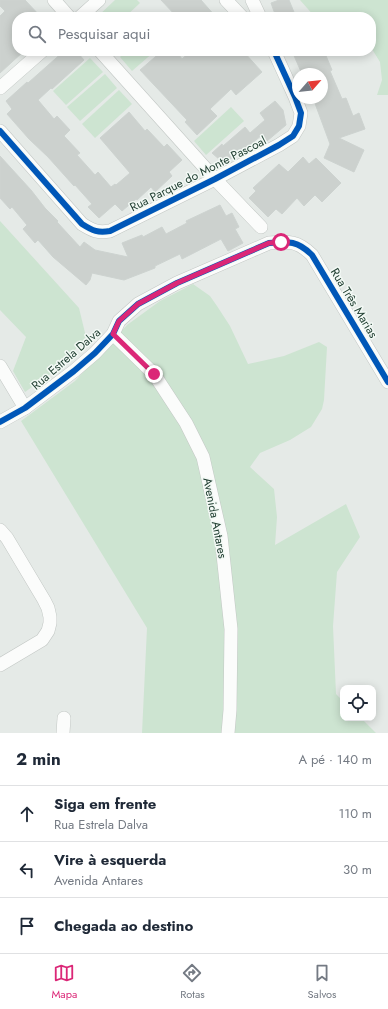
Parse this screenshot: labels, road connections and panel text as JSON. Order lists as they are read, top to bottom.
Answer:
{
  "streets": {
    "street": [
      "Rua Parque do Monte Pascoal",
      "Rua Três Marias",
      "Rua Estrela Dalva",
      "Avenida Antares"
    ]
  },
  "crossings": [
    ["Rua Três Marias", "Rua Estrela Dalva"],
    ["Rua Estrela Dalva", "Avenida Antares"]
  ],
  "north": "top right",
  "page": {
    "search": "Pesquisar aqui",
    "heading": ["2 min", "A pé · 140 m"],
    "list": [
      ["Siga em frente", "Rua Estrela Dalva", "110 m"],
      ["Vire à esquerda", "Avenida Antares", "30 m"],
      "Chegada ao destino"
    ],
    "nav": ["Mapa", "Rotas", "Salvos"]
  }
}
